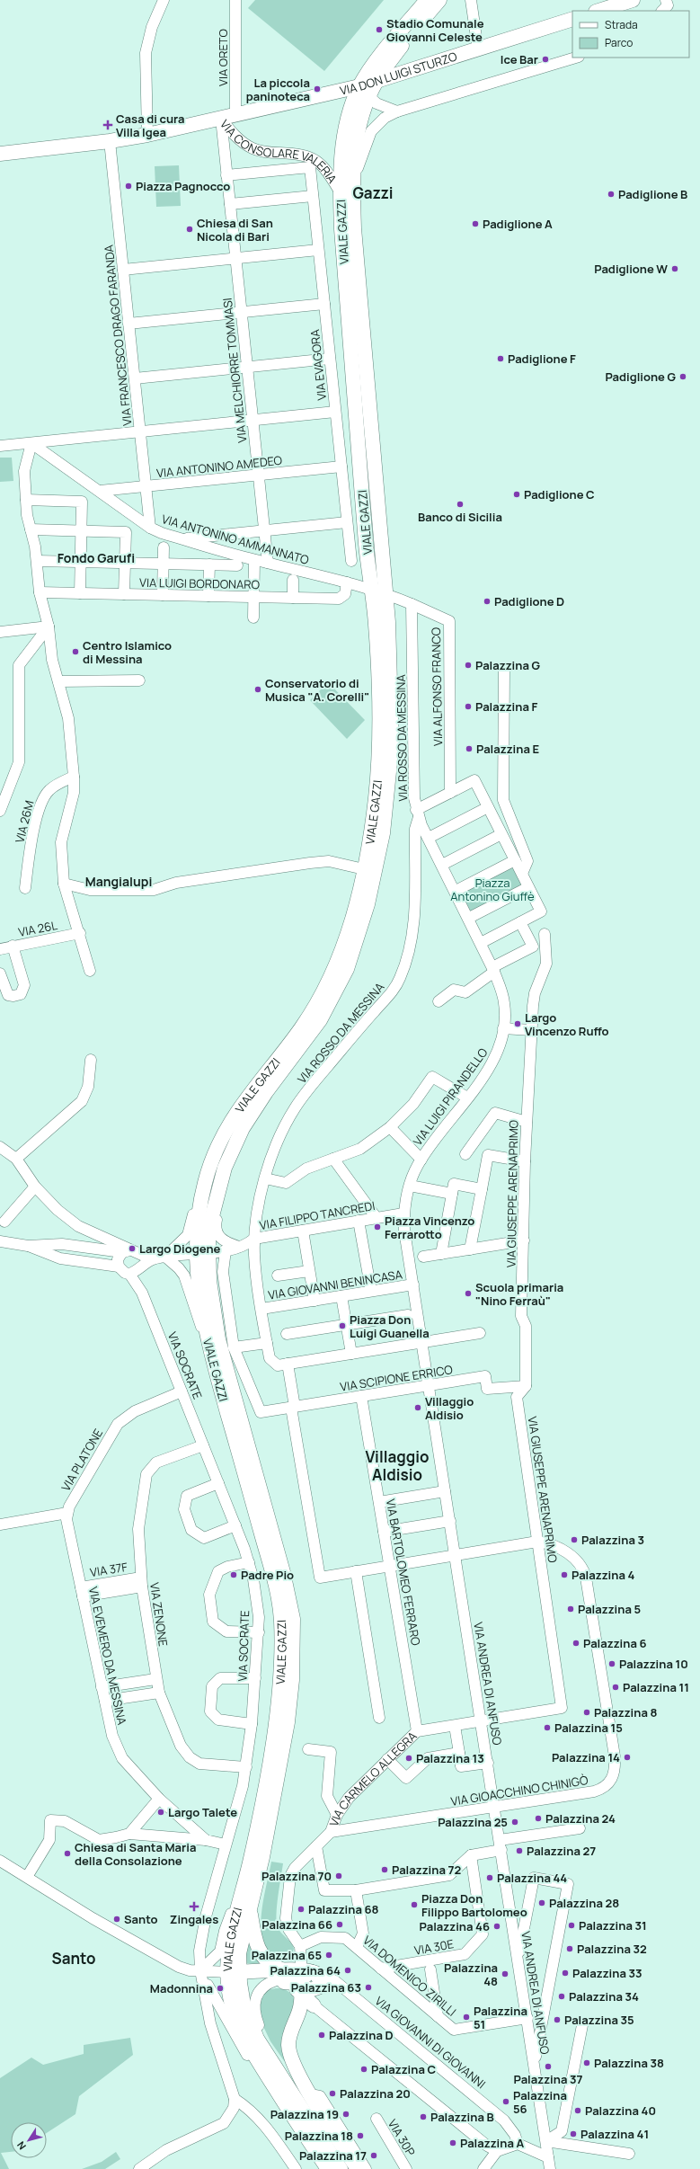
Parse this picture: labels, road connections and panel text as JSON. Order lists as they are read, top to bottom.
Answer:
{
  "streets": {
    "main road": ["VIA DON LUIGI STURZO", "VIA CONSOLARE VALERIA", "VIALE GAZZI"],
    "street": [
      "VIA ORETO",
      "VIA FRANCESCO DRAGO FARANDA",
      "VIA EVAGORA",
      "VIA MELCHIORRE TOMMASI",
      "VIA ANTONINO AMEDEO",
      "VIA ANTONINO AMMANNATO",
      "VIA LUIGI BORDONARO",
      "VIA ALFONSO FRANCO",
      "VIA ROSSO DA MESSINA",
      "VIA 26M",
      "VIA 26L",
      "VIA LUIGI PIRANDELLO",
      "VIA GIUSEPPE ARENAPRIMO",
      "VIA FILIPPO TANCREDI",
      "VIA GIOVANNI BENINCASA",
      "VIA SOCRATE",
      "VIA SCIPIONE ERRICO",
      "VIA PLATONE",
      "VIA 37F",
      "VIA BARTOLOMEO FERRARO",
      "VIA ZENONE",
      "VIA EVEMERO DA MESSINA",
      "VIA ANDREA DI ANFUSO",
      "VIA CARMELO ALLEGRA",
      "VIA GIOACCHINO CHINIGÒ",
      "VIA 30E",
      "VIA DOMENICO ZIRILLI",
      "VIA GIOVANNI DI GIOVANNI",
      "VIA 30P"
    ]
  },
  "crossings": [
    ["VIA ORETO", "VIA DON LUIGI STURZO"],
    ["VIA DON LUIGI STURZO", "VIA CONSOLARE VALERIA"],
    ["VIA DON LUIGI STURZO", "VIALE GAZZI"],
    ["VIA DON LUIGI STURZO", "VIA MELCHIORRE TOMMASI"],
    ["VIA CONSOLARE VALERIA", "VIALE GAZZI"],
    ["VIA CONSOLARE VALERIA", "VIA FRANCESCO DRAGO FARANDA"],
    ["VIA CONSOLARE VALERIA", "VIA MELCHIORRE TOMMASI"],
    ["VIALE GAZZI", "VIA ANTONINO AMMANNATO"],
    ["VIALE GAZZI", "VIA FILIPPO TANCREDI"],
    ["VIALE GAZZI", "VIA DOMENICO ZIRILLI"],
    ["VIA FRANCESCO DRAGO FARANDA", "VIA ANTONINO AMEDEO"],
    ["VIA FRANCESCO DRAGO FARANDA", "VIA ANTONINO AMMANNATO"],
    ["VIA EVAGORA", "VIA MELCHIORRE TOMMASI"],
    ["VIA EVAGORA", "VIA ANTONINO AMEDEO"],
    ["VIA MELCHIORRE TOMMASI", "VIA ANTONINO AMEDEO"],
    ["VIA MELCHIORRE TOMMASI", "VIA ANTONINO AMMANNATO"],
    ["VIA ANTONINO AMEDEO", "VIA ANTONINO AMMANNATO"],
    ["VIA ANTONINO AMMANNATO", "VIA LUIGI BORDONARO"],
    ["VIA ALFONSO FRANCO", "VIA ROSSO DA MESSINA"],
    ["VIA ROSSO DA MESSINA", "VIA LUIGI PIRANDELLO"],
    ["VIA ROSSO DA MESSINA", "VIA FILIPPO TANCREDI"],
    ["VIA ROSSO DA MESSINA", "VIA GIOVANNI BENINCASA"],
    ["VIA LUIGI PIRANDELLO", "VIA FILIPPO TANCREDI"],
    ["VIA LUIGI PIRANDELLO", "VIA ANDREA DI ANFUSO"],
    ["VIA GIUSEPPE ARENAPRIMO", "VIA SCIPIONE ERRICO"],
    ["VIA GIUSEPPE ARENAPRIMO", "VIA CARMELO ALLEGRA"],
    ["VIA GIUSEPPE ARENAPRIMO", "VIA GIOACCHINO CHINIGÒ"],
    ["VIA FILIPPO TANCREDI", "VIA SOCRATE"],
    ["VIA FILIPPO TANCREDI", "VIA ANDREA DI ANFUSO"],
    ["VIA GIOVANNI BENINCASA", "VIA ANDREA DI ANFUSO"],
    ["VIA SOCRATE", "VIA PLATONE"],
    ["VIA SOCRATE", "VIA ZENONE"],
    ["VIA SCIPIONE ERRICO", "VIA BARTOLOMEO FERRARO"],
    ["VIA SCIPIONE ERRICO", "VIA ANDREA DI ANFUSO"],
    ["VIA PLATONE", "VIA EVEMERO DA MESSINA"],
    ["VIA 37F", "VIA ZENONE"],
    ["VIA 37F", "VIA EVEMERO DA MESSINA"],
    ["VIA BARTOLOMEO FERRARO", "VIA CARMELO ALLEGRA"],
    ["VIA ANDREA DI ANFUSO", "VIA CARMELO ALLEGRA"],
    ["VIA ANDREA DI ANFUSO", "VIA GIOACCHINO CHINIGÒ"],
    ["VIA ANDREA DI ANFUSO", "VIA DOMENICO ZIRILLI"],
    ["VIA CARMELO ALLEGRA", "VIA GIOACCHINO CHINIGÒ"],
    ["VIA CARMELO ALLEGRA", "VIA DOMENICO ZIRILLI"],
    ["VIA 30E", "VIA DOMENICO ZIRILLI"]
  ],
  "districts": [
    "Gazzi",
    "Fondo Garufi",
    "Mangialupi",
    "Villaggio Aldisio",
    "Santo"
  ],
  "parks": ["Piazza Antonino Giuffè"],
  "places": {
    "other": [
      "Stadio Comunale Giovanni Celeste",
      "Ice Bar",
      "La piccola paninoteca",
      "Piazza Pagnocco",
      "Padiglione B",
      "Padiglione A",
      "Chiesa di San Nicola di Bari",
      "Padiglione W",
      "Padiglione F",
      "Padiglione G",
      "Padiglione C",
      "Banco di Sicilia",
      "Padiglione D",
      "Centro Islamico di Messina",
      "Palazzina G",
      "Conservatorio di Musica \"A. Corelli\"",
      "Palazzina F",
      "Palazzina E",
      "Largo Vincenzo Ruffo",
      "Piazza Vincenzo Ferrarotto",
      "Largo Diogene",
      "Scuola primaria \"Nino Ferraù\"",
      "Piazza Don Luigi Guanella",
      "Villaggio Aldisio",
      "Palazzina 3",
      "Padre Pio",
      "Palazzina 4",
      "Palazzina 5",
      "Palazzina 6",
      "Palazzina 10",
      "Palazzina 11",
      "Palazzina 8",
      "Palazzina 15",
      "Palazzina 14",
      "Palazzina 13",
      "Largo Talete",
      "Palazzina 24",
      "Palazzina 25",
      "Palazzina 27",
      "Chiesa di Santa Maria della Consolazione",
      "Palazzina 72",
      "Palazzina 70",
      "Palazzina 44",
      "Palazzina 28",
      "Piazza Don Filippo Bartolomeo",
      "Palazzina 68",
      "Santo",
      "Palazzina 66",
      "Palazzina 31",
      "Palazzina 46",
      "Palazzina 32",
      "Palazzina 65",
      "Palazzina 64",
      "Palazzina 33",
      "Palazzina 48",
      "Palazzina 63",
      "Madonnina",
      "Palazzina 34",
      "Palazzina 51",
      "Palazzina 35",
      "Palazzina D",
      "Palazzina 38",
      "Palazzina 37",
      "Palazzina C",
      "Palazzina 20",
      "Palazzina 56",
      "Palazzina 40",
      "Palazzina 19",
      "Palazzina B",
      "Palazzina 41",
      "Palazzina 18",
      "Palazzina A",
      "Palazzina 17"
    ],
    "health": ["Casa di cura Villa Igea", "Zingales"]
  },
  "legend": ["Strada", "Parco"],
  "north": "bottom left"
}
